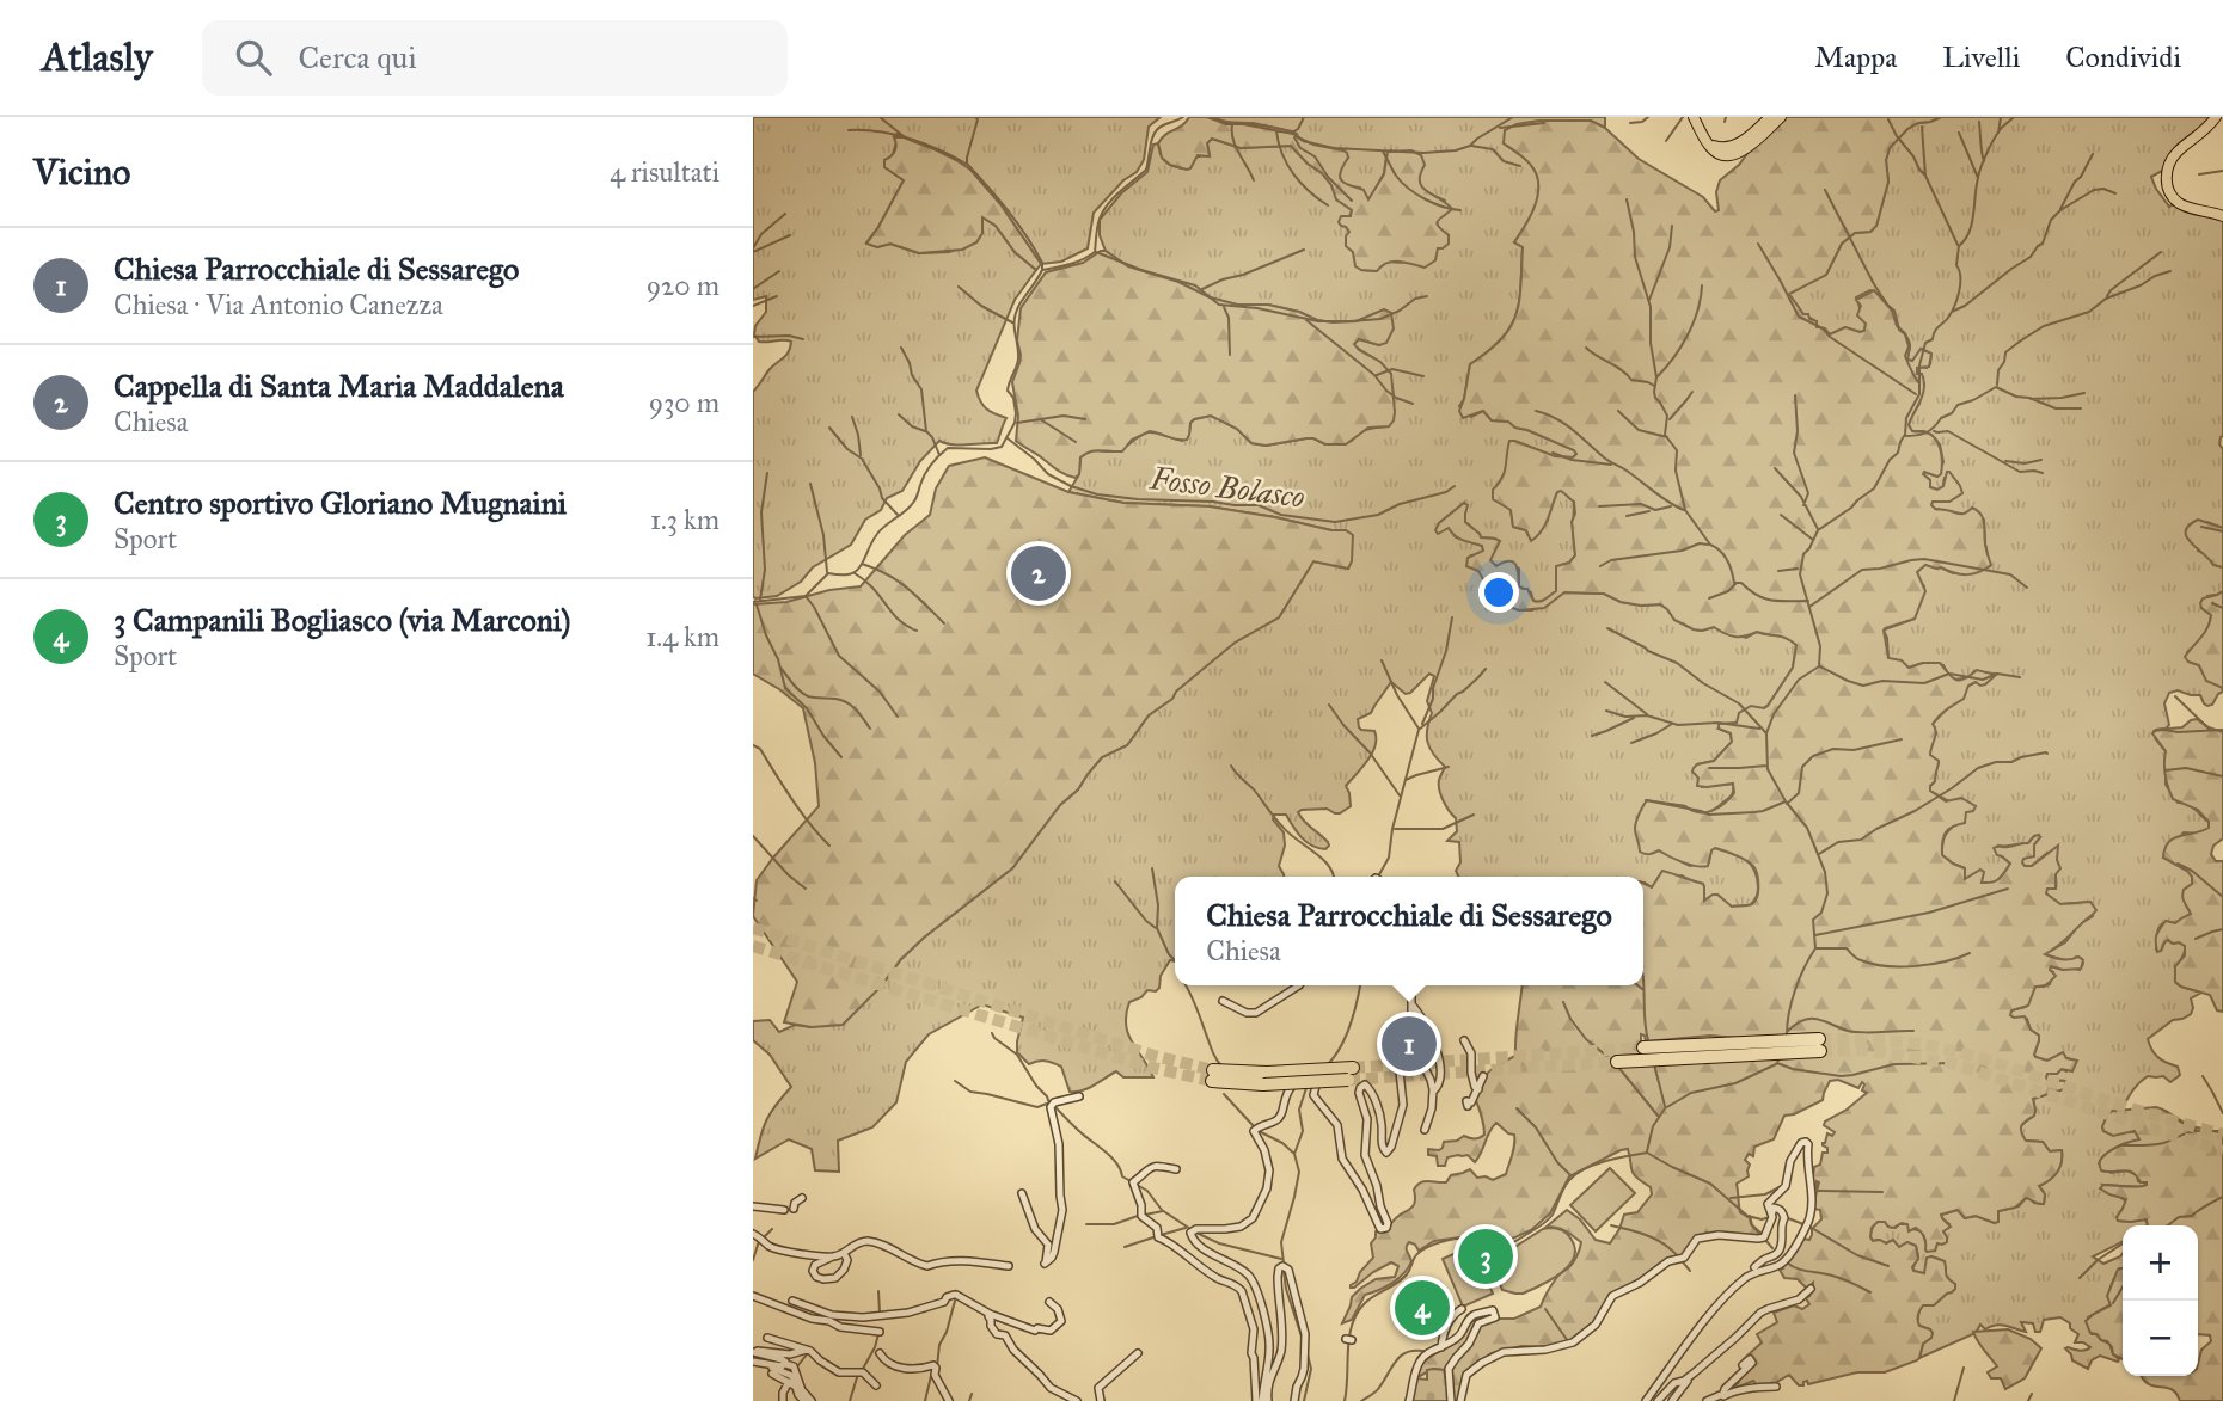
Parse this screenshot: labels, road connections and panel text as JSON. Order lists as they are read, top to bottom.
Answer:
{
  "water": ["Fosso Bolasco"],
  "page": {
    "header": "Atlasly",
    "search": "Cerca qui",
    "nav": ["Mappa", "Livelli", "Condividi"],
    "heading": ["Vicino", "4 risultati"],
    "list": [
      {
        "mark": "1",
        "name": "Chiesa Parrocchiale di Sessarego",
        "note": "Chiesa · Via Antonio Canezza",
        "value": "920 m"
      },
      {
        "mark": "2",
        "name": "Cappella di Santa Maria Maddalena",
        "note": "Chiesa",
        "value": "930 m"
      },
      {
        "mark": "3",
        "name": "Centro sportivo Gloriano Mugnaini",
        "note": "Sport",
        "value": "1.3 km"
      },
      {
        "mark": "4",
        "name": "3 Campanili Bogliasco (via Marconi)",
        "note": "Sport",
        "value": "1.4 km"
      }
    ],
    "pins": [
      "2",
      "1",
      "3",
      "4"
    ],
    "popup": ["Chiesa Parrocchiale di Sessarego", "Chiesa"],
    "map_buttons": ["+", "−"]
  }
}
